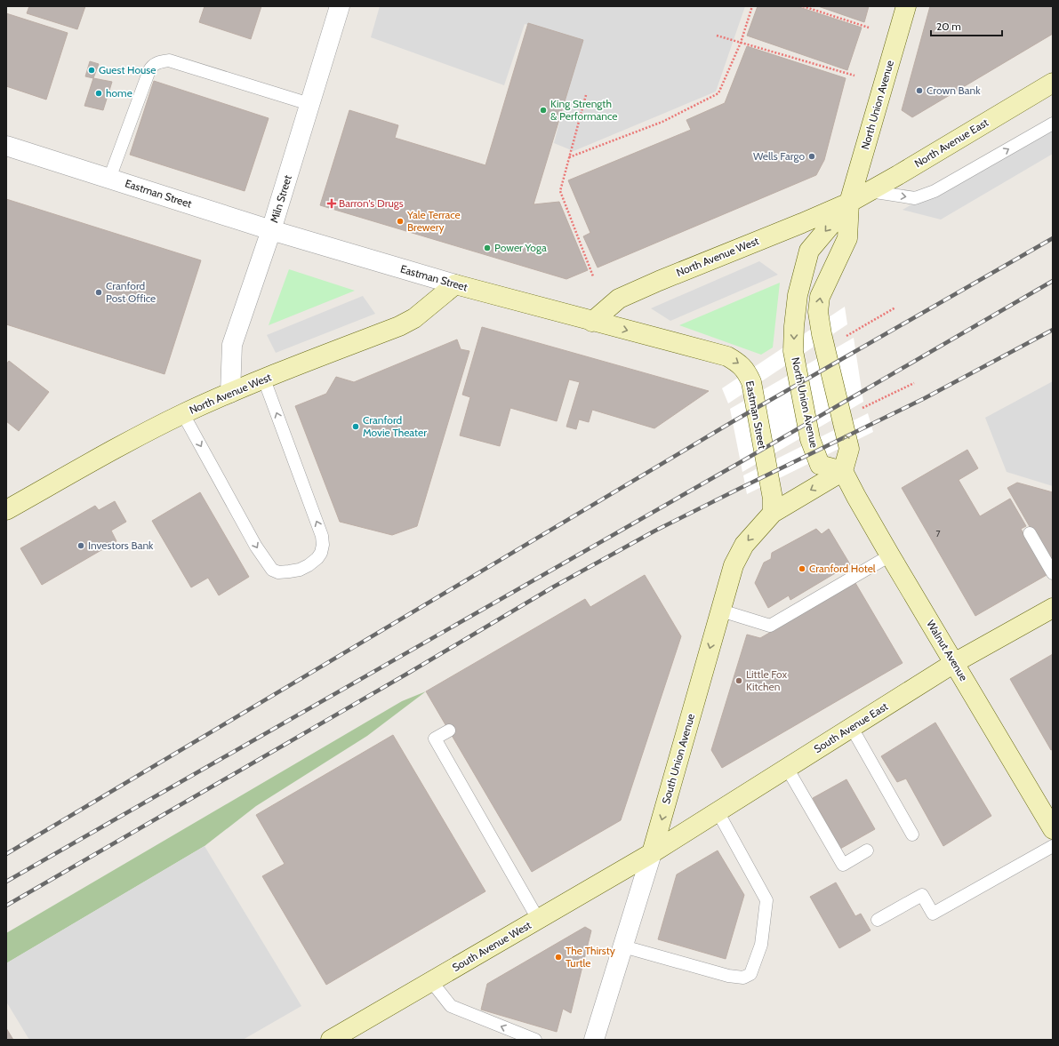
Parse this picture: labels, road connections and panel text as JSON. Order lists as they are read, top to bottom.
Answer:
{
  "streets": {
    "main road": [
      "North Union Avenue",
      "North Avenue East",
      "Eastman Street",
      "North Avenue West",
      "Walnut Avenue",
      "South Avenue East",
      "South Union Avenue",
      "South Avenue West"
    ],
    "street": ["Miln Street"]
  },
  "crossings": [
    ["North Union Avenue", "North Avenue East"],
    ["North Union Avenue", "North Avenue West"],
    ["North Union Avenue", "Walnut Avenue"],
    ["North Union Avenue", "South Union Avenue"],
    ["North Avenue East", "North Avenue West"],
    ["Eastman Street", "Miln Street"],
    ["Eastman Street", "North Avenue West"],
    ["Eastman Street", "South Union Avenue"],
    ["Miln Street", "North Avenue West"],
    ["Walnut Avenue", "South Avenue East"],
    ["Walnut Avenue", "South Union Avenue"],
    ["South Avenue East", "South Union Avenue"],
    ["South Avenue East", "South Avenue West"],
    ["South Union Avenue", "South Avenue West"]
  ],
  "one_way": ["South Union Avenue"],
  "places": {
    "other": [
      "Guest House",
      "Crown Bank",
      "home",
      "King Strength & Performance",
      "Wells Fargo",
      "Yale Terrace Brewery",
      "Power Yoga",
      "Cranford Post Office",
      "Cranford Movie Theater",
      "Investors Bank",
      "Cranford Hotel",
      "Little Fox Kitchen",
      "The Thirsty Turtle"
    ],
    "health": ["Barron's Drugs"]
  },
  "house_numbers": ["7"],
  "scale_bar": "20 m"
}
